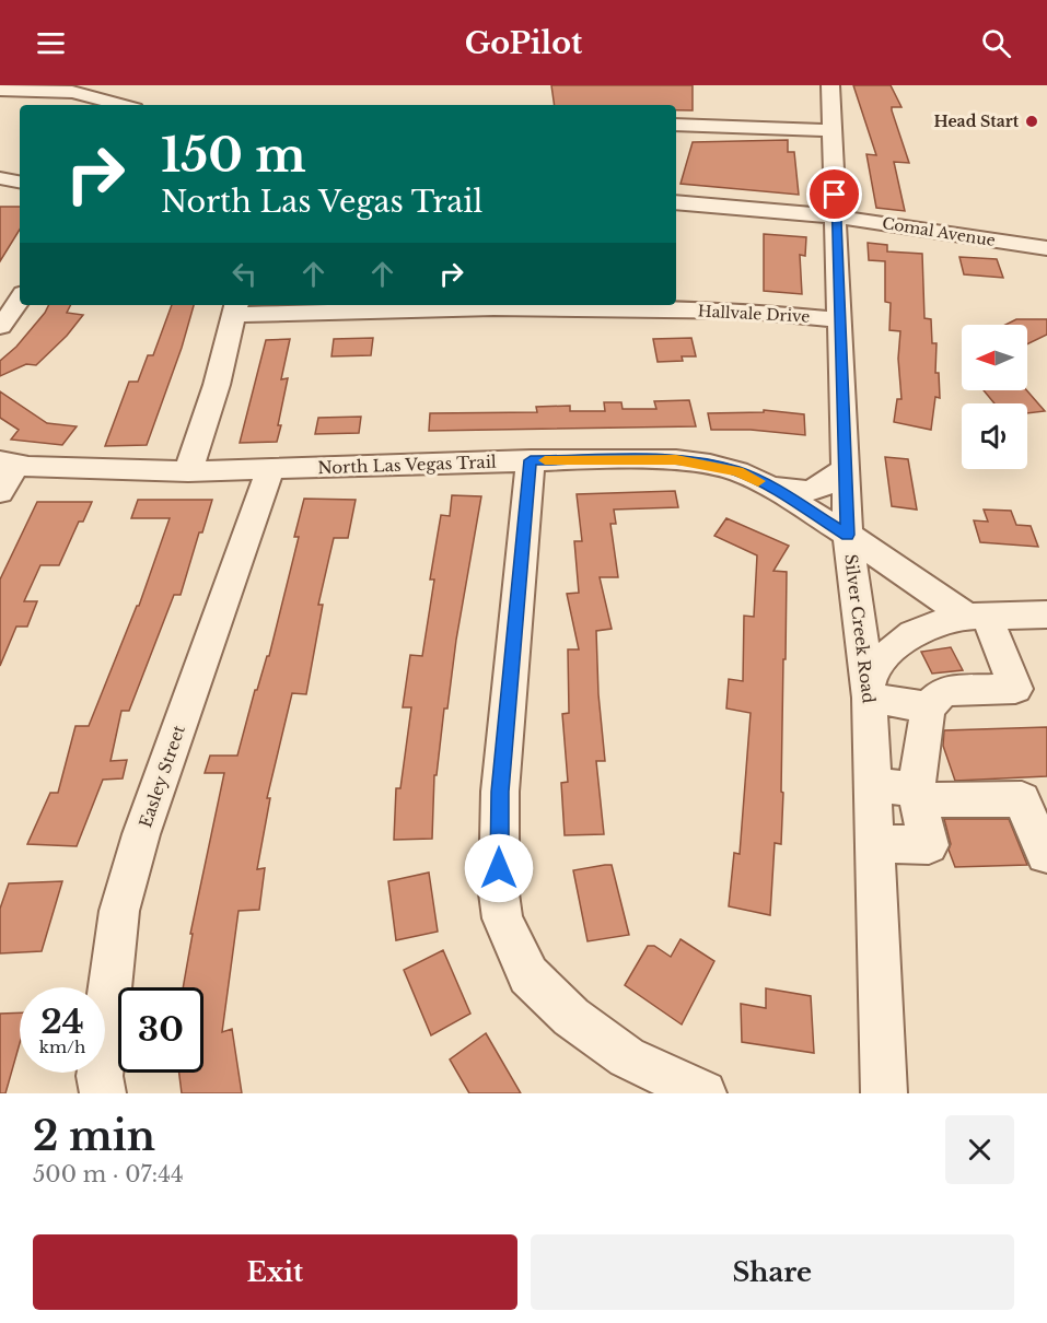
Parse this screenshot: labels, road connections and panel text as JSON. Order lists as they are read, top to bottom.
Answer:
{
  "streets": {
    "street": [
      "Comal Avenue",
      "Hallvale Drive",
      "North Las Vegas Trail",
      "Silver Creek Road",
      "Easley Street"
    ]
  },
  "crossings": [
    ["Comal Avenue", "Silver Creek Road"],
    ["Hallvale Drive", "Silver Creek Road"],
    ["North Las Vegas Trail", "Silver Creek Road"],
    ["North Las Vegas Trail", "Easley Street"]
  ],
  "places": ["Head Start"],
  "north": "left",
  "page": {
    "header": "GoPilot",
    "turn": ["150 m", "North Las Vegas Trail"],
    "speed": "24 km/h",
    "limit": "30",
    "heading": ["2 min", "500 m · 07:44"],
    "buttons": ["Exit", "Share"]
  }
}
